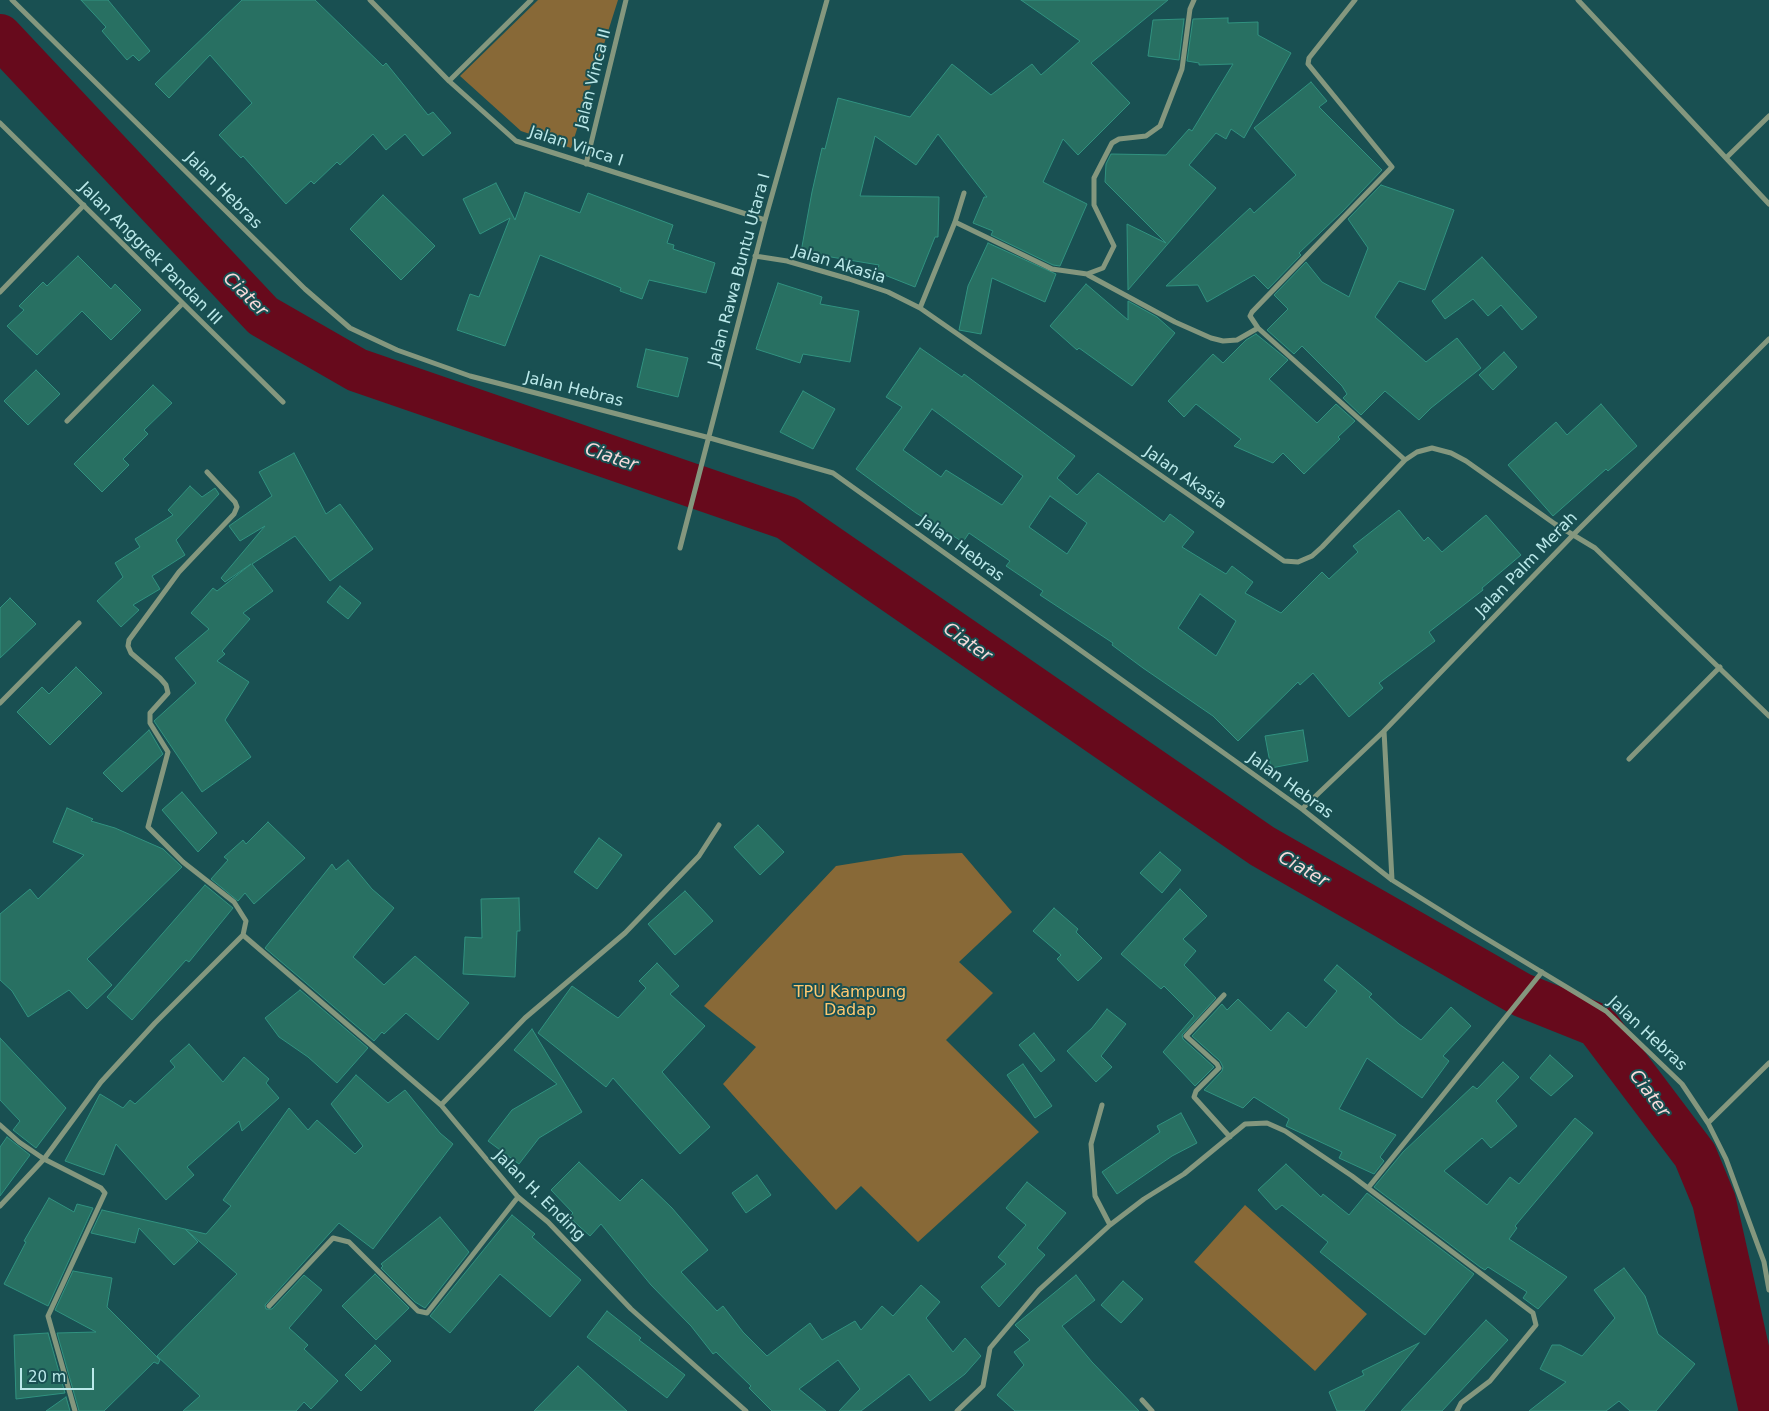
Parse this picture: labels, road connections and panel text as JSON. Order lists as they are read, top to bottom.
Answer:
{
  "streets": {
    "street": [
      "Jalan Vinca II",
      "Jalan Vinca I",
      "Jalan Hebras",
      "Jalan Anggrek Pandan III",
      "Jalan Akasia",
      "Jalan Rawa Buntu Utara I",
      "Jalan Palm Merah",
      "Jalan H. Ending"
    ]
  },
  "crossings": [
    ["Jalan Vinca II", "Jalan Vinca I"],
    ["Jalan Vinca I", "Jalan Rawa Buntu Utara I"],
    ["Jalan Hebras", "Jalan Rawa Buntu Utara I"],
    ["Jalan Hebras", "Jalan Palm Merah"],
    ["Jalan Akasia", "Jalan Rawa Buntu Utara I"],
    ["Jalan Akasia", "Jalan Palm Merah"]
  ],
  "water": ["Ciater"],
  "parks": ["TPU Kampung Dadap"],
  "scale_bar": "20 m"
}
